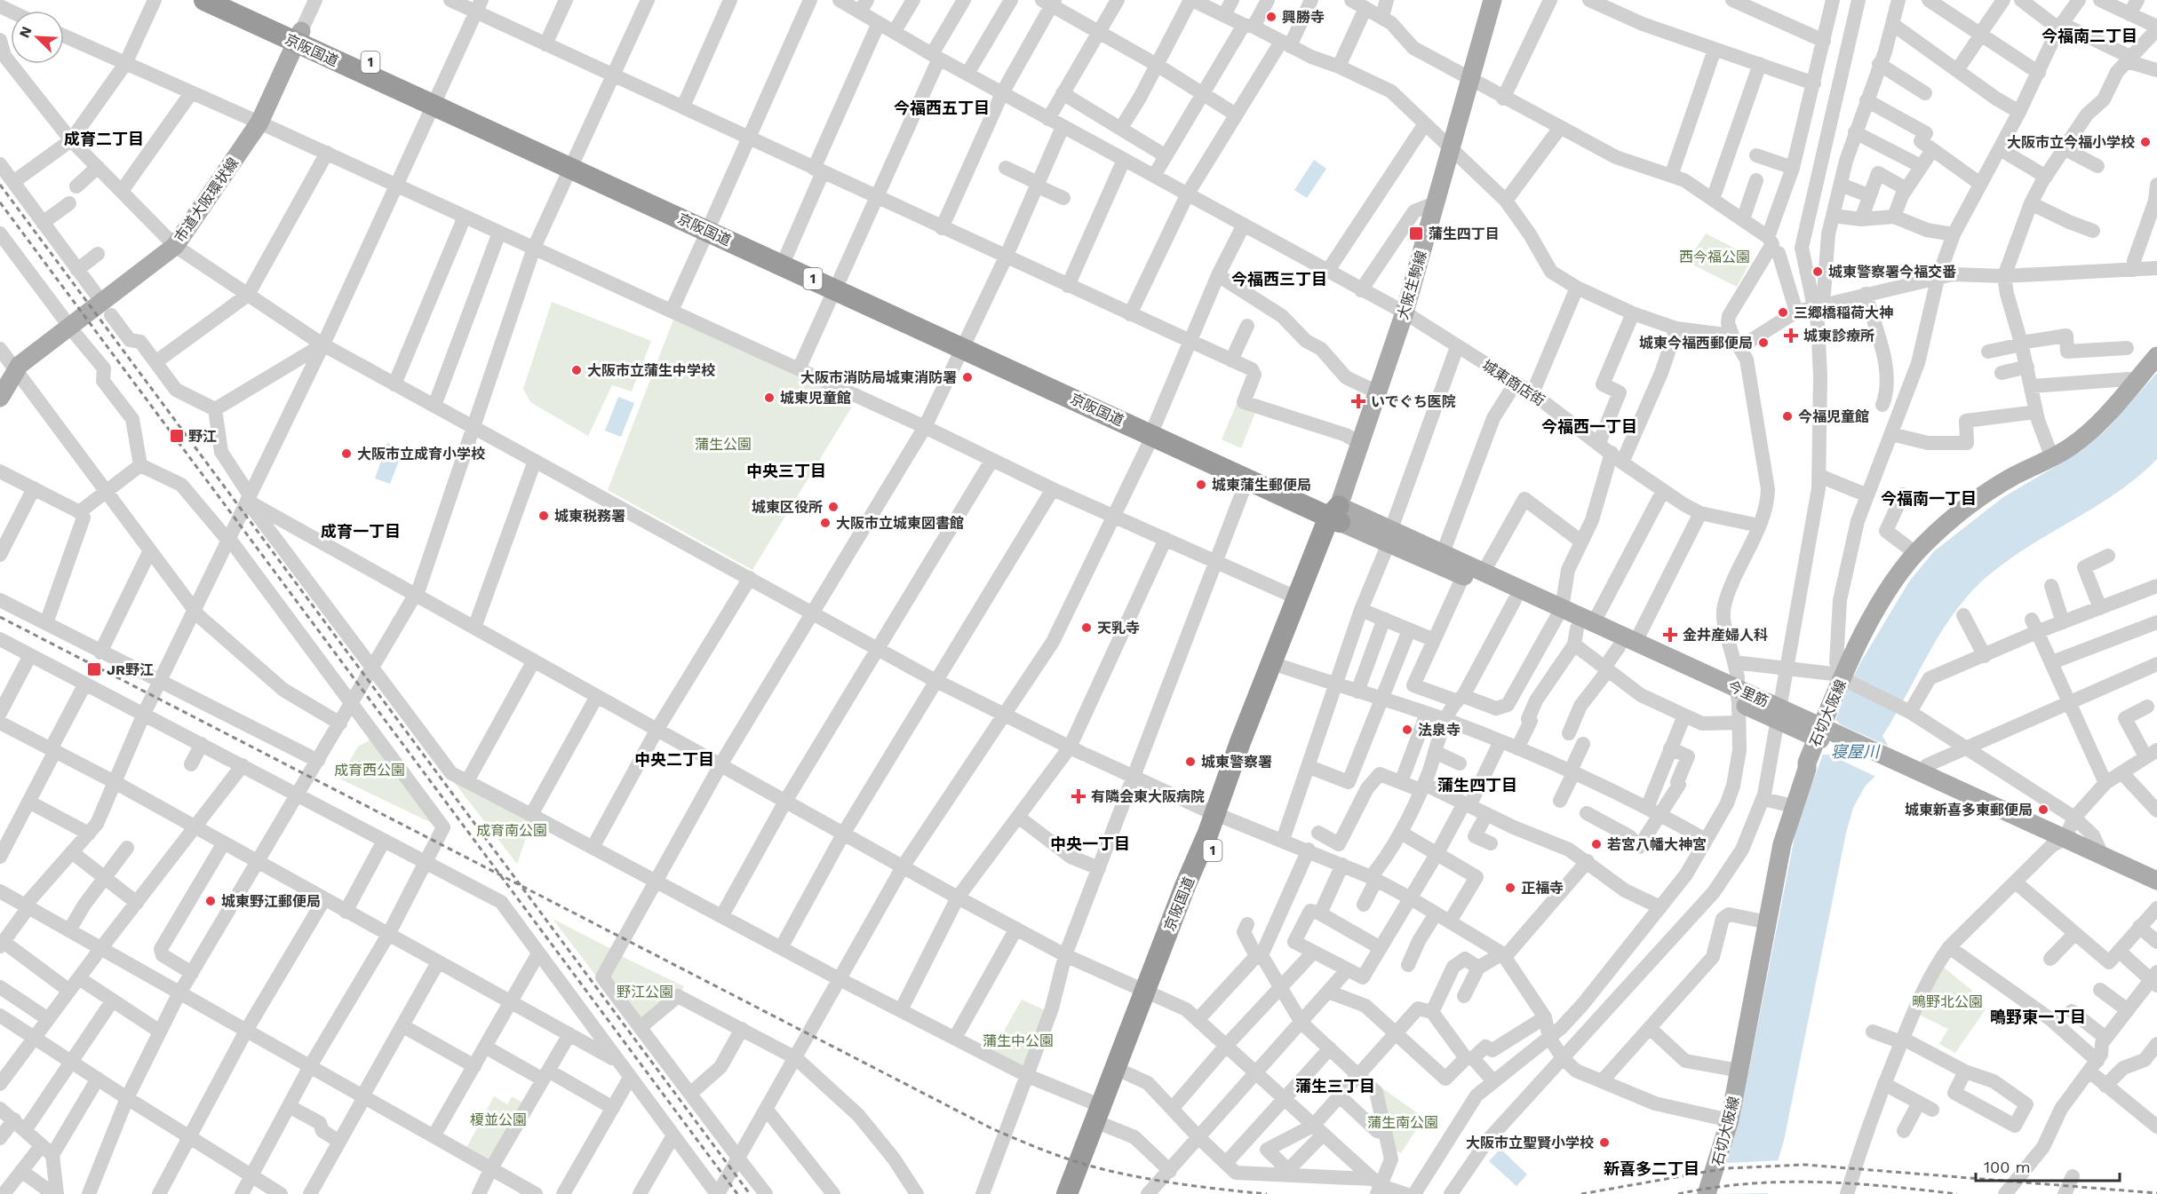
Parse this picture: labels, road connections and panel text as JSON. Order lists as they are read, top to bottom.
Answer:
{
  "streets": {
    "highway": ["京阪国道", "1"],
    "main road": [
      "市道大阪環状線",
      "大阪生駒線",
      "今里筋",
      "石切大阪線"
    ],
    "street": ["城東商店街"]
  },
  "crossings": [
    ["京阪国道", "市道大阪環状線"],
    ["京阪国道", "大阪生駒線"],
    ["京阪国道", "今里筋"],
    ["大阪生駒線", "城東商店街"],
    ["大阪生駒線", "今里筋"],
    ["今里筋", "石切大阪線"]
  ],
  "districts": [
    "今福南二丁目",
    "今福西五丁目",
    "成育二丁目",
    "今福西三丁目",
    "今福西一丁目",
    "中央三丁目",
    "今福南一丁目",
    "成育一丁目",
    "中央二丁目",
    "蒲生四丁目",
    "中央一丁目",
    "鴫野東一丁目",
    "蒲生三丁目",
    "新喜多二丁目"
  ],
  "water": ["寝屋川"],
  "parks": [
    "西今福公園",
    "蒲生公園",
    "成育西公園",
    "成育南公園",
    "野江公園",
    "鴫野北公園",
    "蒲生中公園",
    "榎並公園",
    "蒲生南公園"
  ],
  "places": {
    "other": [
      "興勝寺",
      "大阪市立今福小学校",
      "城東警察署今福交番",
      "三郷橋稲荷大神",
      "城東今福西郵便局",
      "大阪市立蒲生中学校",
      "大阪市消防局城東消防署",
      "城東児童館",
      "今福児童館",
      "大阪市立成育小学校",
      "城東蒲生郵便局",
      "城東区役所",
      "城東税務署",
      "大阪市立城東図書館",
      "天乳寺",
      "法泉寺",
      "城東警察署",
      "城東新喜多東郵便局",
      "若宮八幡大神宮",
      "正福寺",
      "城東野江郵便局",
      "大阪市立聖賢小学校"
    ],
    "transit": ["蒲生四丁目", "野江", "JR野江"],
    "health": [
      "城東診療所",
      "いでぐち医院",
      "金井産婦人科",
      "有隣会東大阪病院"
    ]
  },
  "scale_bar": "100 m",
  "north": "top left"
}
